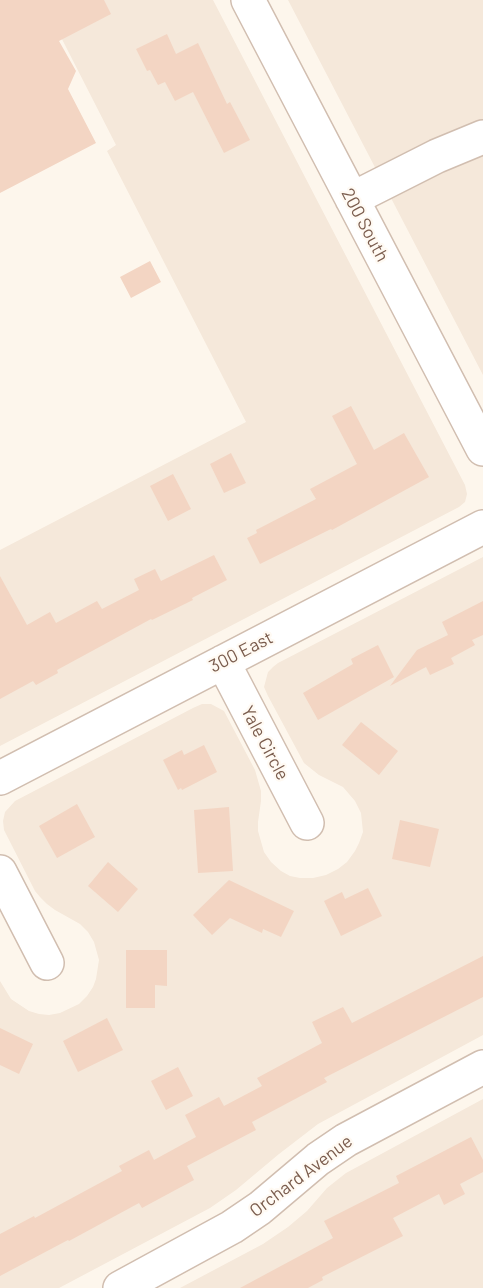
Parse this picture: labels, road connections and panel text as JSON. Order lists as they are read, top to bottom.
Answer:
{
  "streets": {
    "street": [
      "200 South",
      "300 East",
      "Yale Circle",
      "Orchard Avenue"
    ]
  },
  "crossings": [
    ["300 East", "Yale Circle"]
  ]
}
